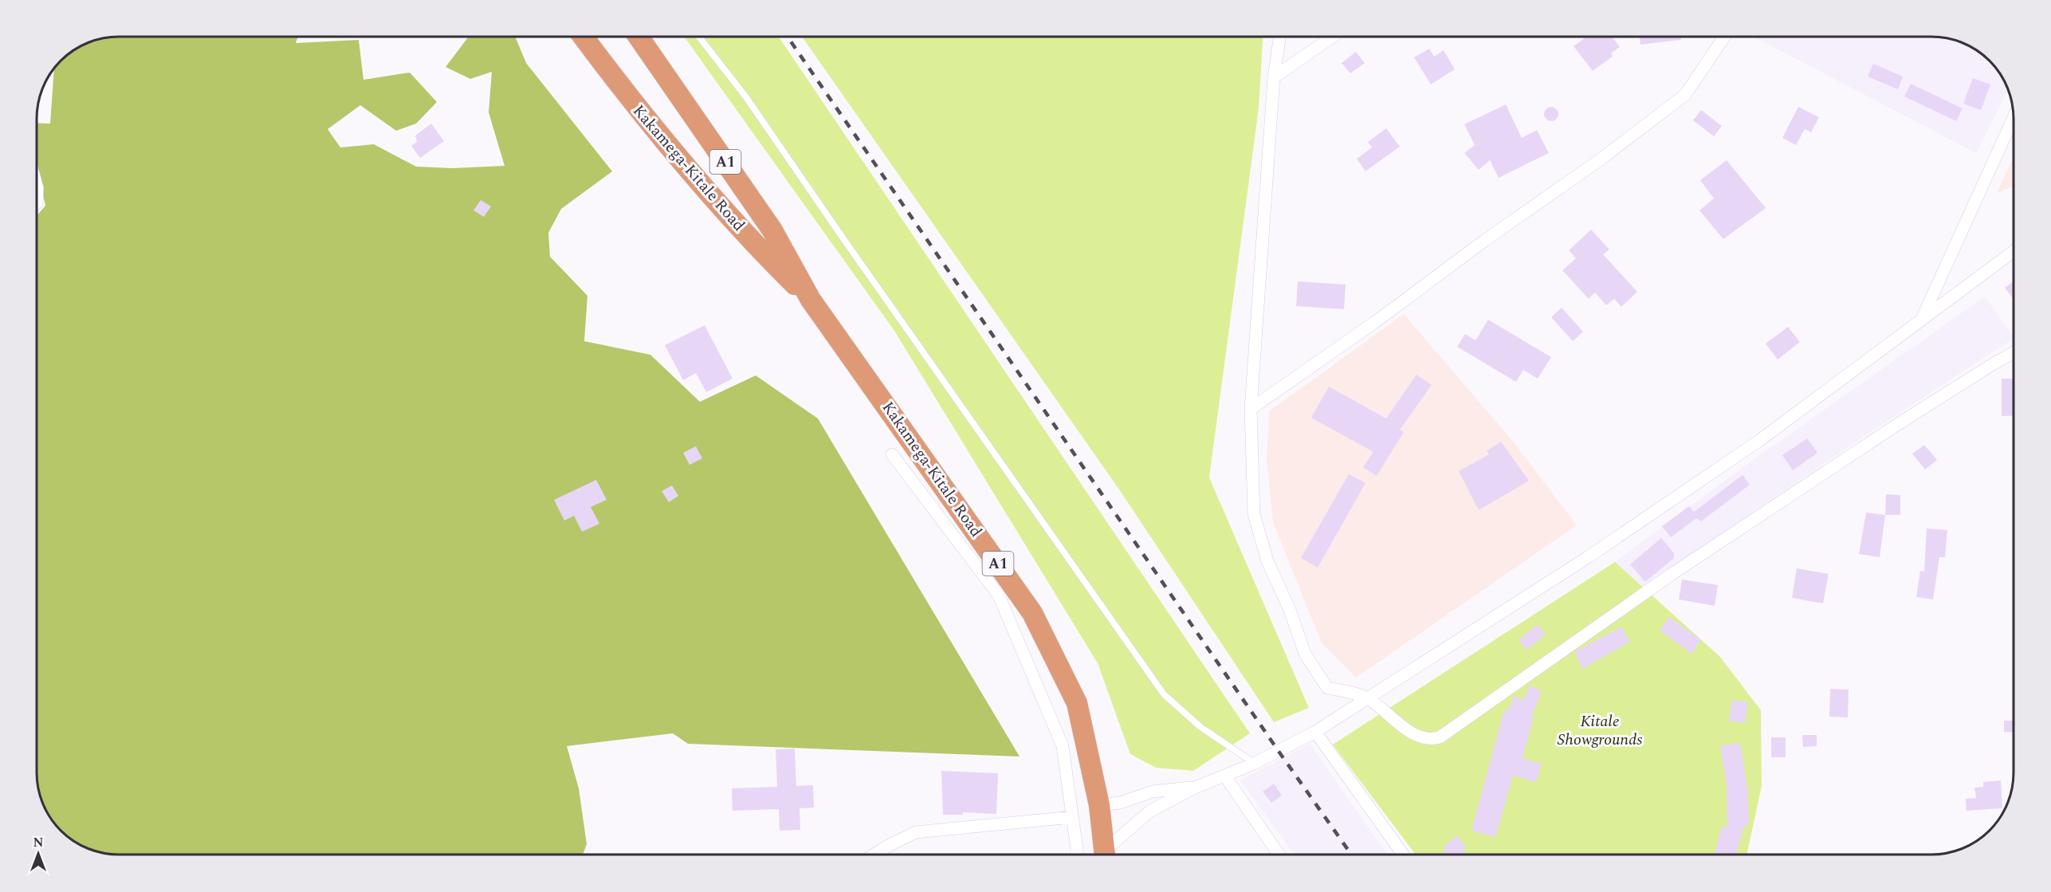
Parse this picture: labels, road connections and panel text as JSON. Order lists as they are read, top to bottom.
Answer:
{
  "streets": {
    "highway": ["A1", "Kakamega-Kitale Road"]
  },
  "parks": ["Kitale Showgrounds"],
  "north": "top"
}
